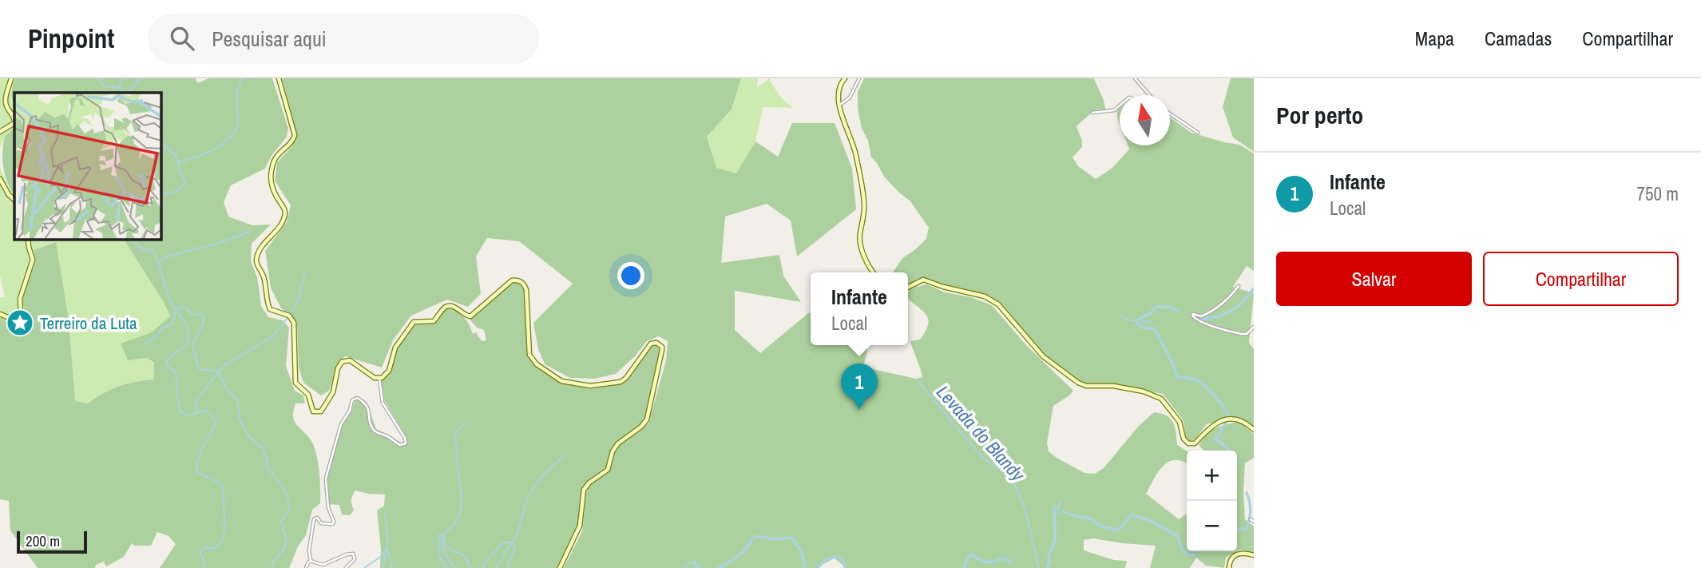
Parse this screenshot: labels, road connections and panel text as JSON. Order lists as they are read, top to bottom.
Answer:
{
  "water": ["Levada do Blandy"],
  "places": {
    "place": ["Terreiro da Luta"]
  },
  "scale_bar": "200 m",
  "north": "top",
  "page": {
    "header": "Pinpoint",
    "search": "Pesquisar aqui",
    "nav": ["Mapa", "Camadas", "Compartilhar"],
    "heading": "Por perto",
    "list": [
      {
        "mark": "1",
        "name": "Infante",
        "note": "Local",
        "value": "750 m"
      }
    ],
    "buttons": ["Salvar", "Compartilhar"],
    "popup": ["Infante", "Local"],
    "pins": "1",
    "map_buttons": ["+", "−"],
    "scale": "200 m"
  }
}
